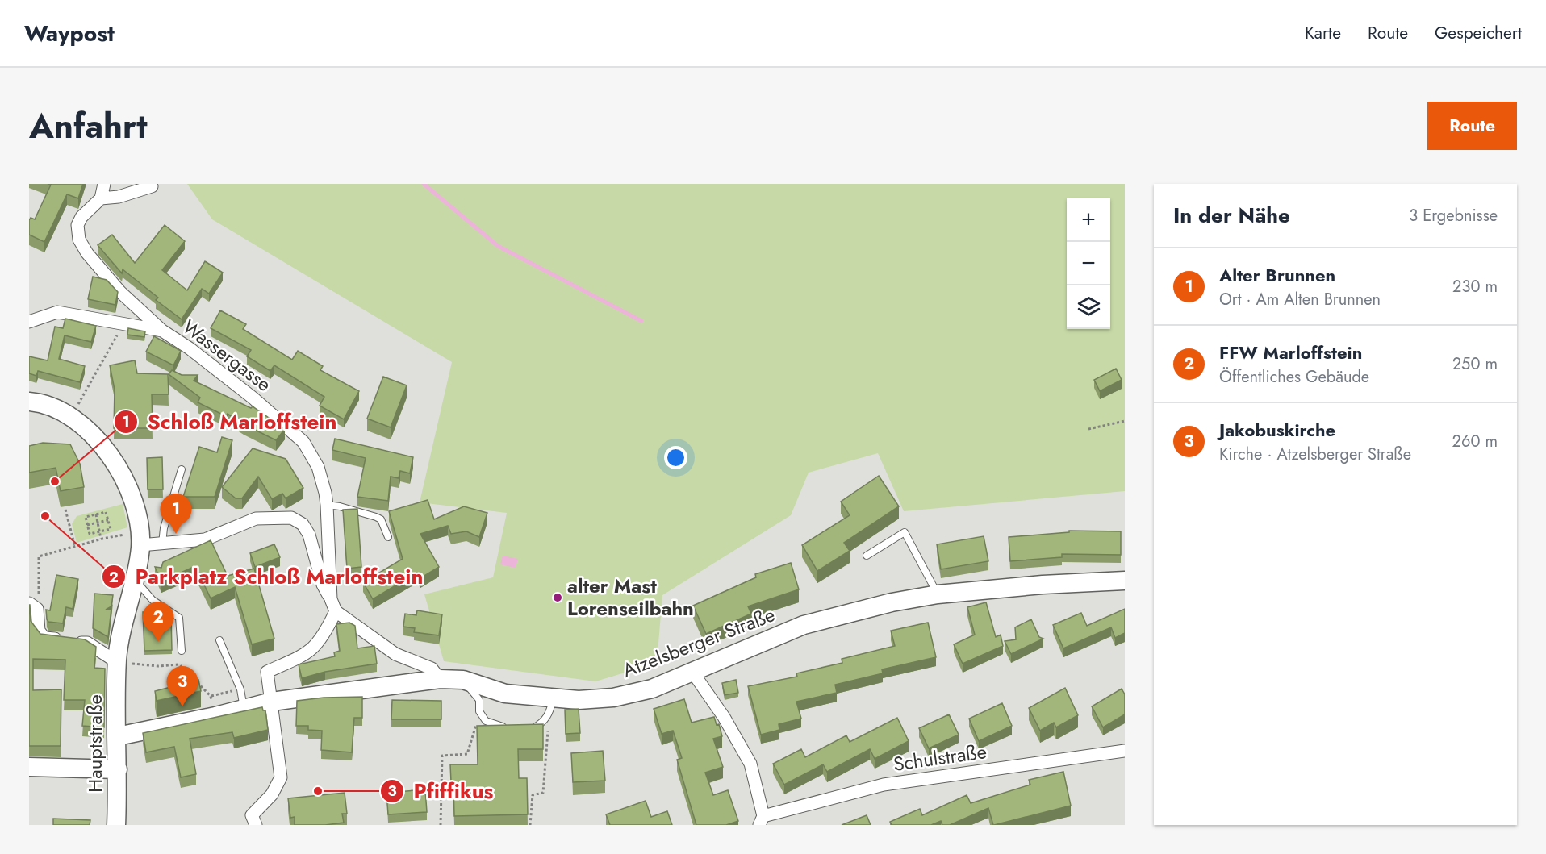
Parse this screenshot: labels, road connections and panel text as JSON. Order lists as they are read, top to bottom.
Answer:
{
  "streets": {
    "street": [
      "Wassergasse",
      "Atzelsberger Straße",
      "Hauptstraße",
      "Schulstraße"
    ]
  },
  "crossings": [
    ["Atzelsberger Straße", "Hauptstraße"]
  ],
  "places": [
    "Schloß Marloffstein",
    "Parkplatz Schloß Marloffstein",
    "alter Mast Lorenseilbahn",
    "Pfiffikus"
  ],
  "page": {
    "header": "Waypost",
    "nav": ["Karte", "Route", "Gespeichert"],
    "title": "Anfahrt",
    "buttons": "Route",
    "heading": ["In der Nähe", "3 Ergebnisse"],
    "map_buttons": ["+", "−"],
    "list": [
      {
        "mark": "1",
        "name": "Alter Brunnen",
        "note": "Ort · Am Alten Brunnen",
        "value": "230 m"
      },
      {
        "mark": "2",
        "name": "FFW Marloffstein",
        "note": "Öffentliches Gebäude",
        "value": "250 m"
      },
      {
        "mark": "3",
        "name": "Jakobuskirche",
        "note": "Kirche · Atzelsberger Straße",
        "value": "260 m"
      }
    ],
    "pins": ["1", "2", "3"]
  }
}
